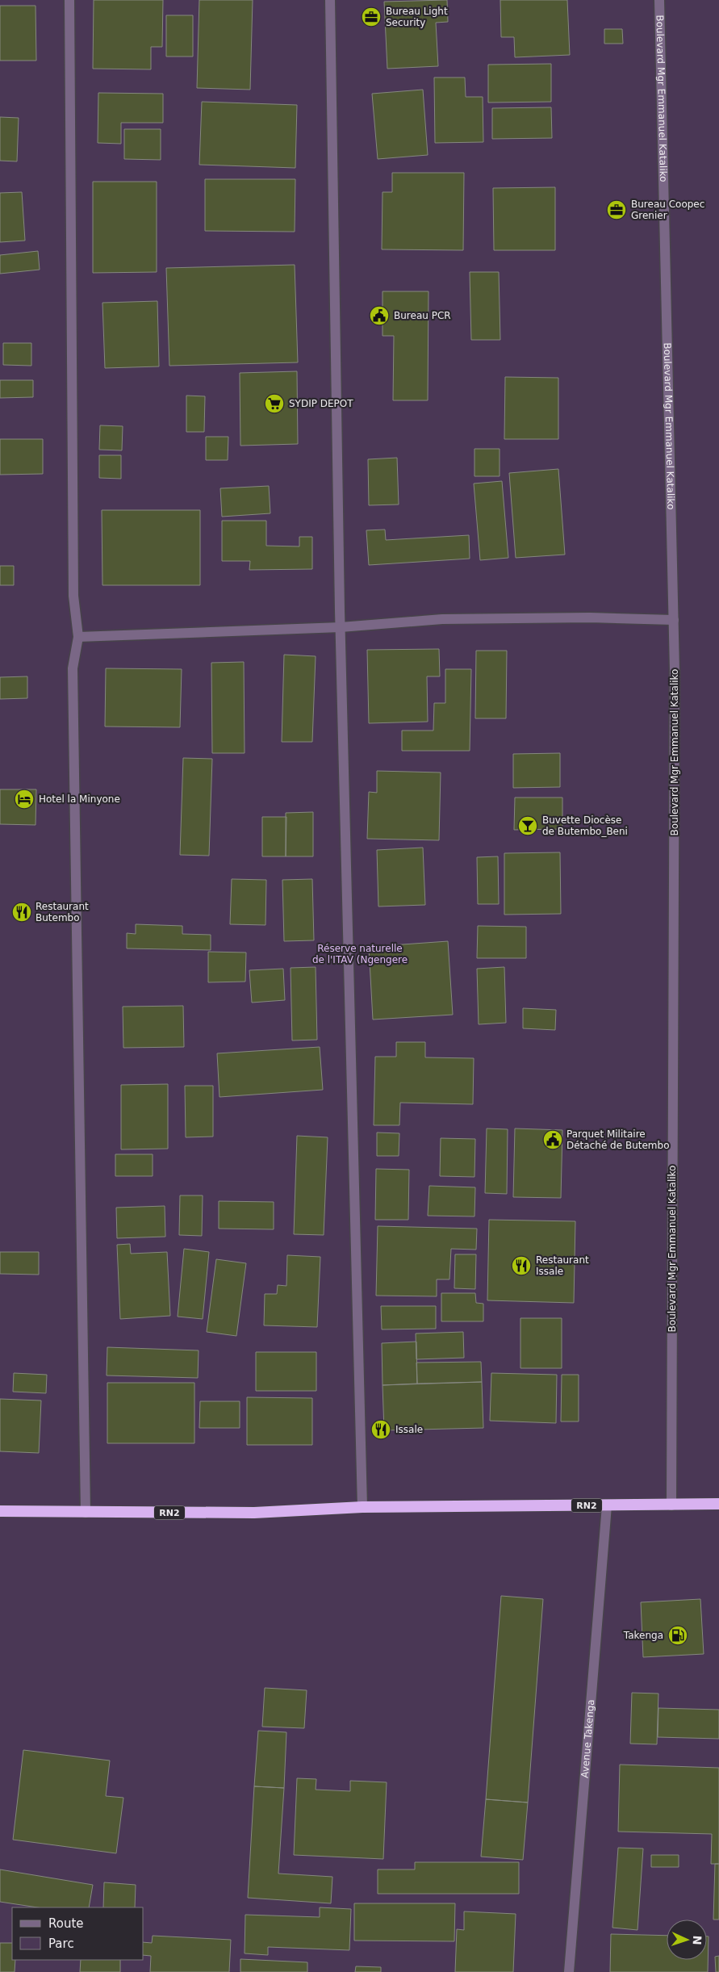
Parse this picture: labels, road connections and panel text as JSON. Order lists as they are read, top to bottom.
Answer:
{
  "streets": {
    "highway": ["RN2"],
    "street": ["Boulevard Mgr Emmanuel Kataliko", "Avenue Takenga"]
  },
  "crossings": [
    ["Boulevard Mgr Emmanuel Kataliko", "RN2"],
    ["RN2", "Avenue Takenga"]
  ],
  "parks": ["Réserve naturelle de l'ITAV (Ngengere"],
  "places": {
    "office": ["Bureau Light Security", "Bureau Coopec Grenier"],
    "public building": ["Bureau PCR", "Parquet Militaire Détaché de Butembo"],
    "supermarket": ["SYDIP DEPOT"],
    "hotel": ["Hotel la Minyone"],
    "bar": ["Buvette Diocèse de Butembo_Beni"],
    "restaurant": ["Restaurant Butembo", "Restaurant Issale", "Issale"],
    "fuel station": ["Takenga"]
  },
  "legend": ["Route", "Parc"],
  "north": "right"
}
